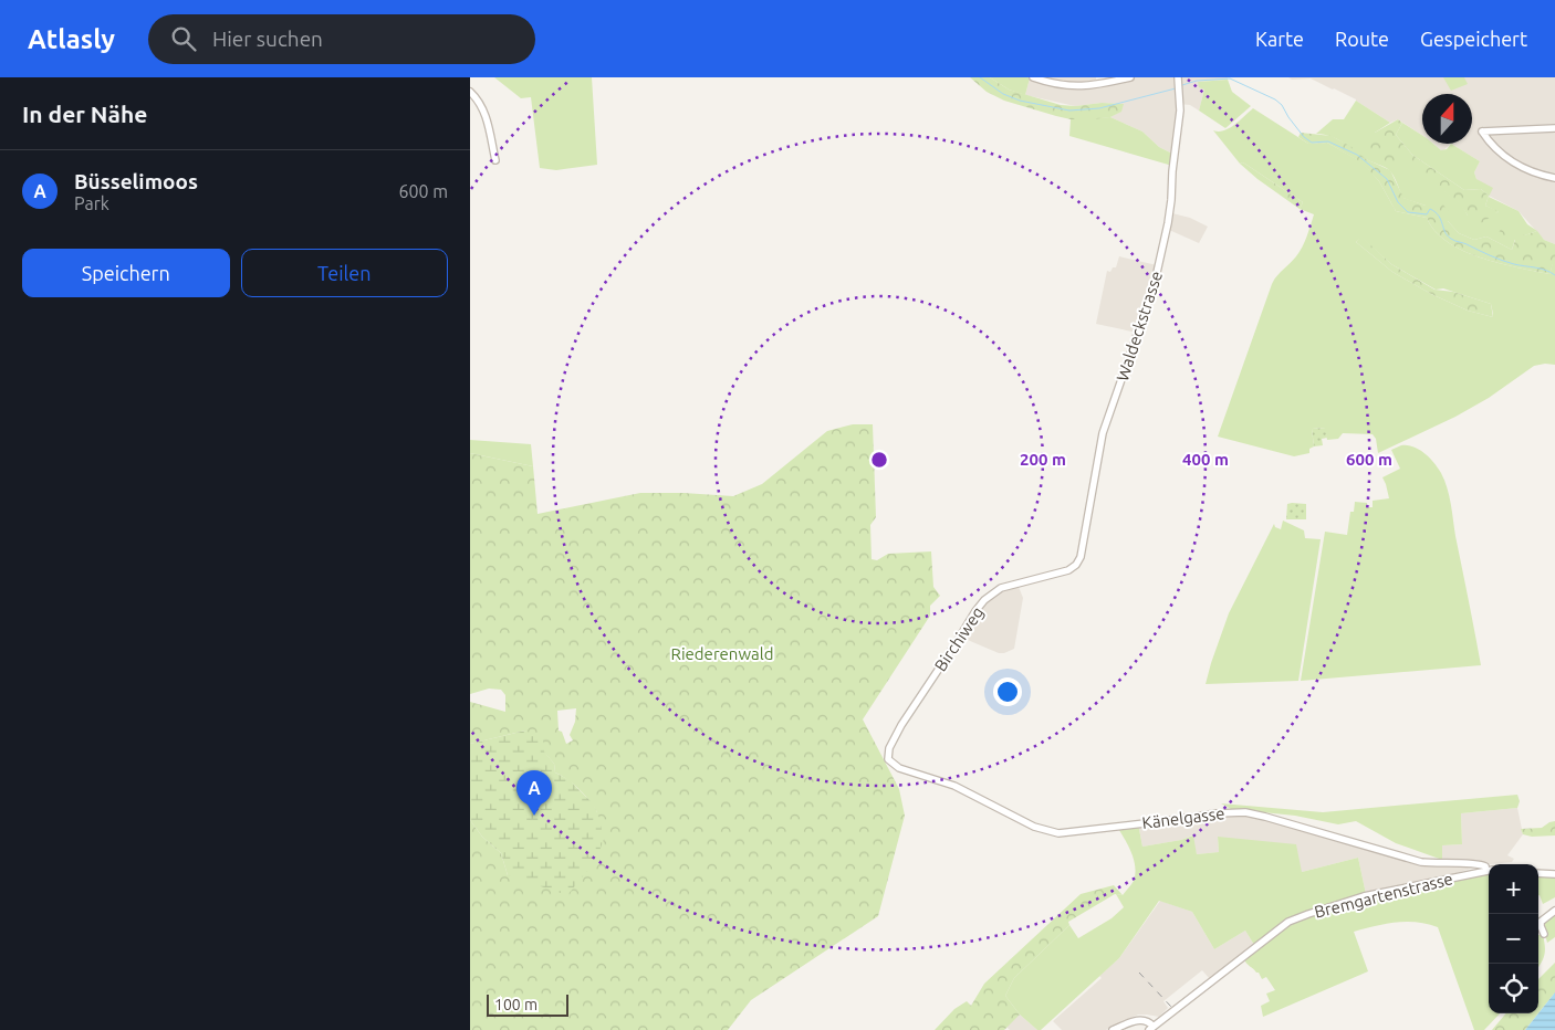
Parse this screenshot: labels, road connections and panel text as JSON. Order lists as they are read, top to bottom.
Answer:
{
  "streets": {
    "street": [
      "Waldeckstrasse",
      "Birchiweg",
      "Känelgasse",
      "Bremgartenstrasse"
    ]
  },
  "crossings": [
    ["Waldeckstrasse", "Birchiweg"],
    ["Birchiweg", "Känelgasse"]
  ],
  "parks": ["Riederenwald"],
  "scale_bar": "100 m",
  "north": "top",
  "page": {
    "header": "Atlasly",
    "search": "Hier suchen",
    "nav": ["Karte", "Route", "Gespeichert"],
    "heading": "In der Nähe",
    "list": [
      {
        "mark": "A",
        "name": "Büsselimoos",
        "note": "Park",
        "value": "600 m"
      }
    ],
    "buttons": ["Speichern", "Teilen"],
    "pins": "A",
    "map_buttons": ["+", "−"],
    "scale": "100 m"
  },
  "rings": ["200 m", "400 m", "600 m"]
}
